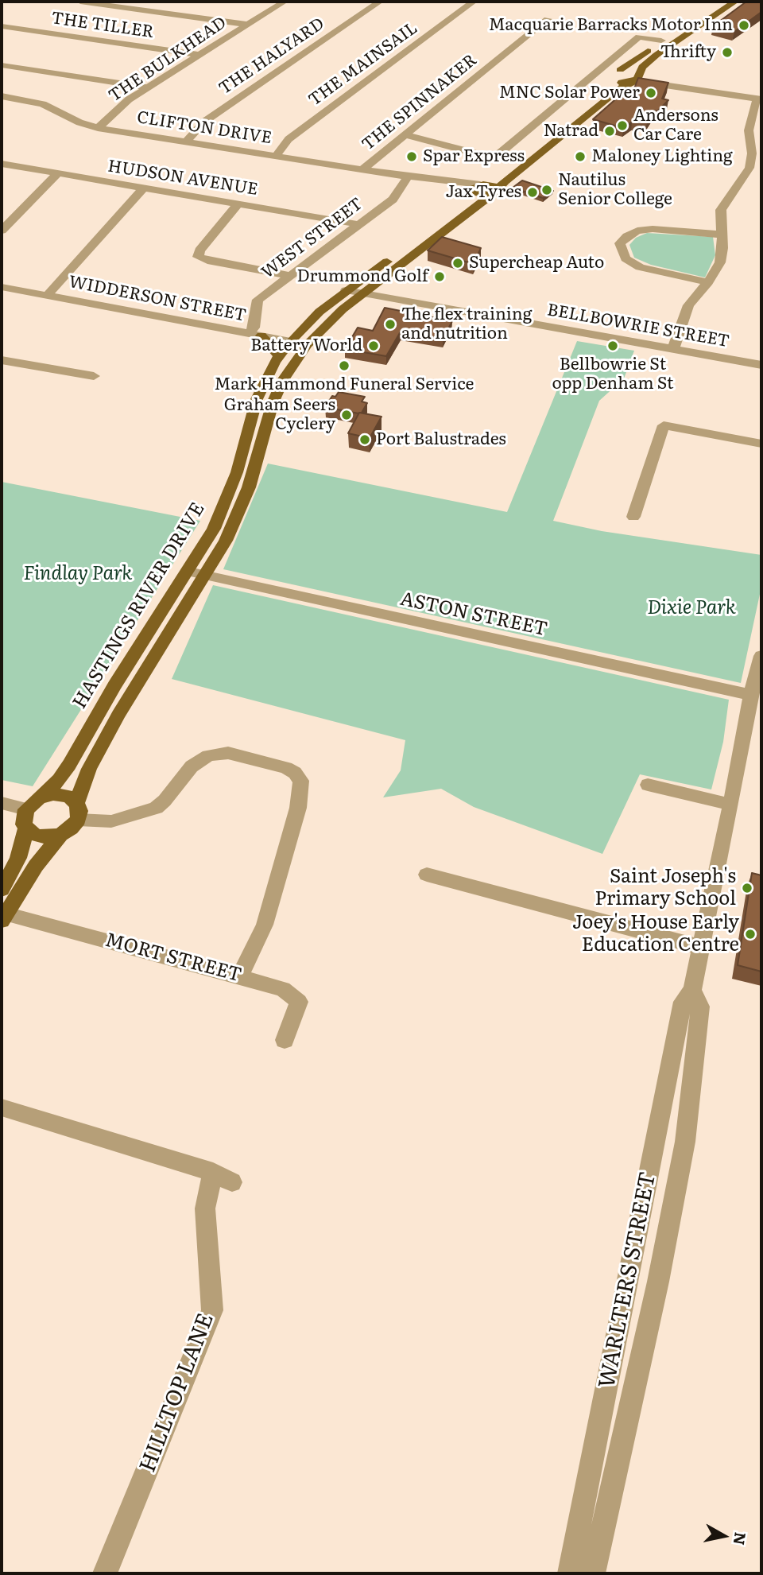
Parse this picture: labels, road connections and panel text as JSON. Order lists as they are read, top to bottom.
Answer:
{
  "streets": {
    "main road": ["HASTINGS RIVER DRIVE"],
    "street": [
      "THE TILLER",
      "THE HALYARD",
      "THE BULKHEAD",
      "THE MAINSAIL",
      "THE SPINNAKER",
      "CLIFTON DRIVE",
      "HUDSON AVENUE",
      "WEST STREET",
      "WIDDERSON STREET",
      "BELLBOWRIE STREET",
      "ASTON STREET",
      "MORT STREET",
      "WARLTERS STREET",
      "HILLTOP LANE"
    ]
  },
  "crossings": [
    ["THE TILLER", "THE BULKHEAD"],
    ["THE HALYARD", "CLIFTON DRIVE"],
    ["THE BULKHEAD", "CLIFTON DRIVE"],
    ["THE MAINSAIL", "CLIFTON DRIVE"],
    ["THE SPINNAKER", "CLIFTON DRIVE"],
    ["CLIFTON DRIVE", "WEST STREET"],
    ["CLIFTON DRIVE", "HASTINGS RIVER DRIVE"],
    ["HUDSON AVENUE", "WEST STREET"],
    ["WEST STREET", "WIDDERSON STREET"],
    ["WIDDERSON STREET", "HASTINGS RIVER DRIVE"],
    ["BELLBOWRIE STREET", "HASTINGS RIVER DRIVE"],
    ["HASTINGS RIVER DRIVE", "ASTON STREET"],
    ["ASTON STREET", "WARLTERS STREET"]
  ],
  "parks": ["Findlay Park", "Dixie Park"],
  "places": [
    "Macquarie Barracks Motor Inn",
    "Thrifty",
    "MNC Solar Power",
    "Andersons Car Care",
    "Natrad",
    "Spar Express",
    "Maloney Lighting",
    "Nautilus Senior College",
    "Jax Tyres",
    "Supercheap Auto",
    "Drummond Golf",
    "The flex training and nutrition",
    "Battery World",
    "Bellbowrie St opp Denham St",
    "Mark Hammond Funeral Service",
    "Graham Seers Cyclery",
    "Port Balustrades",
    "Saint Joseph's Primary School",
    "Joey's House Early Education Centre"
  ],
  "north": "right"
}
